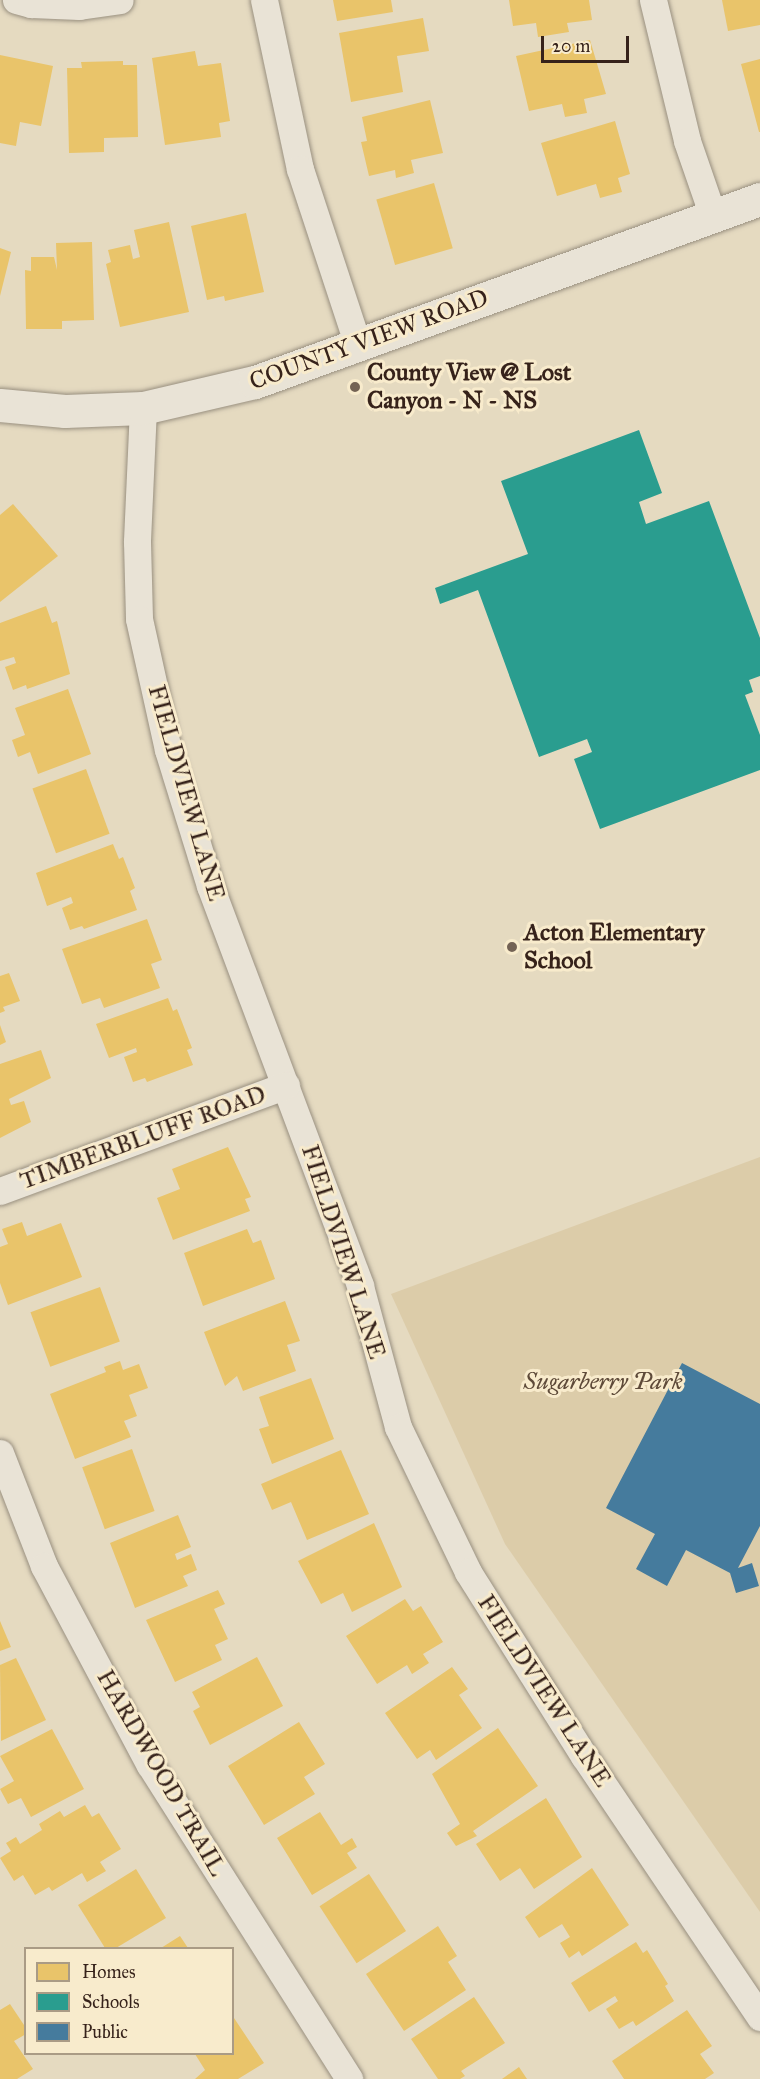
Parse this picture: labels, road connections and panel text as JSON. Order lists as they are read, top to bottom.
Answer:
{
  "streets": {
    "street": [
      "COUNTY VIEW ROAD",
      "FIELDVIEW LANE",
      "TIMBERBLUFF ROAD",
      "HARDWOOD TRAIL"
    ]
  },
  "crossings": [
    ["COUNTY VIEW ROAD", "FIELDVIEW LANE"],
    ["FIELDVIEW LANE", "TIMBERBLUFF ROAD"]
  ],
  "parks": ["Sugarberry Park"],
  "places": ["County View @ Lost Canyon - N - NS", "Acton Elementary School"],
  "legend": ["Homes", "Schools", "Public"],
  "scale_bar": "20 m"
}
